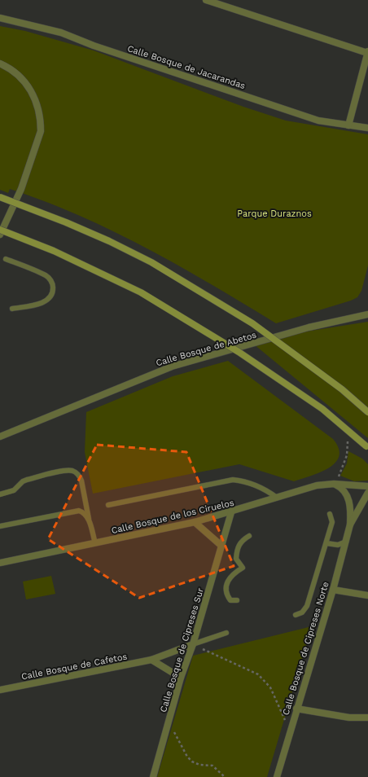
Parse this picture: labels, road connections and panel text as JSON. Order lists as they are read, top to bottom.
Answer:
{
  "streets": {
    "street": [
      "Calle Bosque de Jacarandas",
      "Calle Bosque de Abetos",
      "Calle Bosque de los Ciruelos",
      "Calle Bosque de Cipreses Norte",
      "Calle Bosque de Cipreses Sur",
      "Calle Bosque de Cafetos"
    ]
  },
  "crossings": [
    ["Calle Bosque de los Ciruelos", "Calle Bosque de Cipreses Norte"],
    ["Calle Bosque de los Ciruelos", "Calle Bosque de Cipreses Sur"],
    ["Calle Bosque de Cipreses Sur", "Calle Bosque de Cafetos"]
  ],
  "parks": ["Parque Duraznos"]
}
